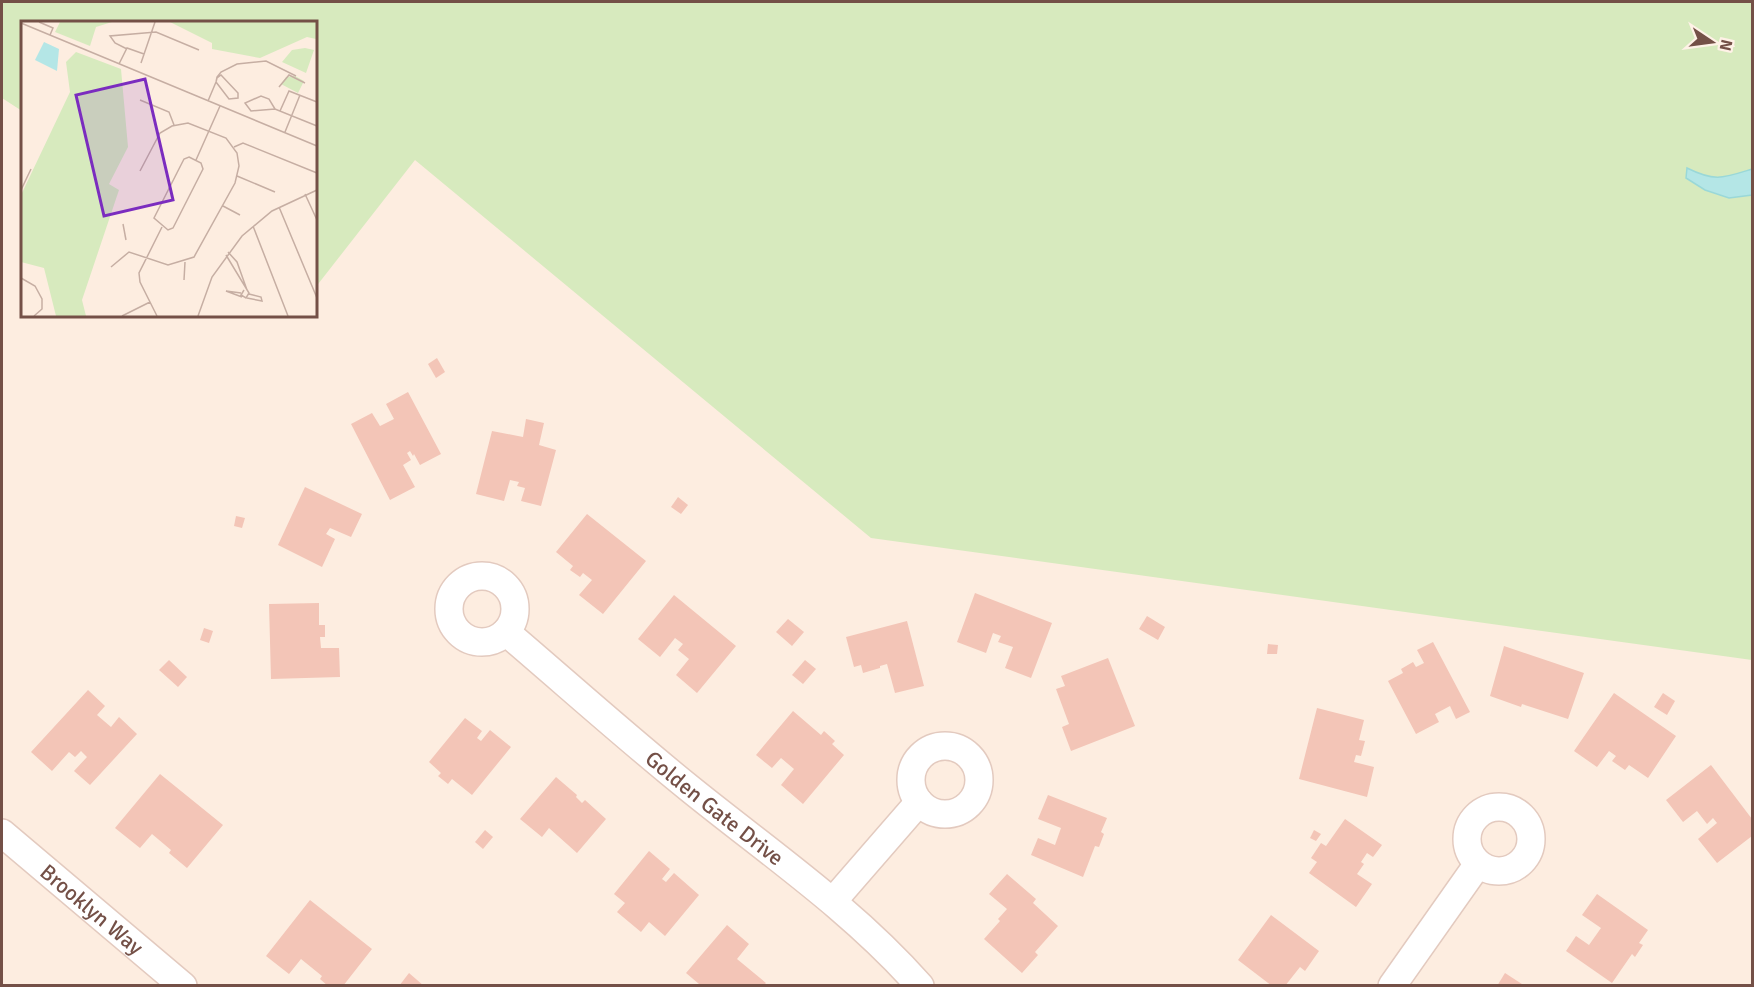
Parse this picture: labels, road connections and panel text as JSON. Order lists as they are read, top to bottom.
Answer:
{
  "streets": {
    "street": ["Golden Gate Drive", "Brooklyn Way"]
  },
  "north": "right"
}
